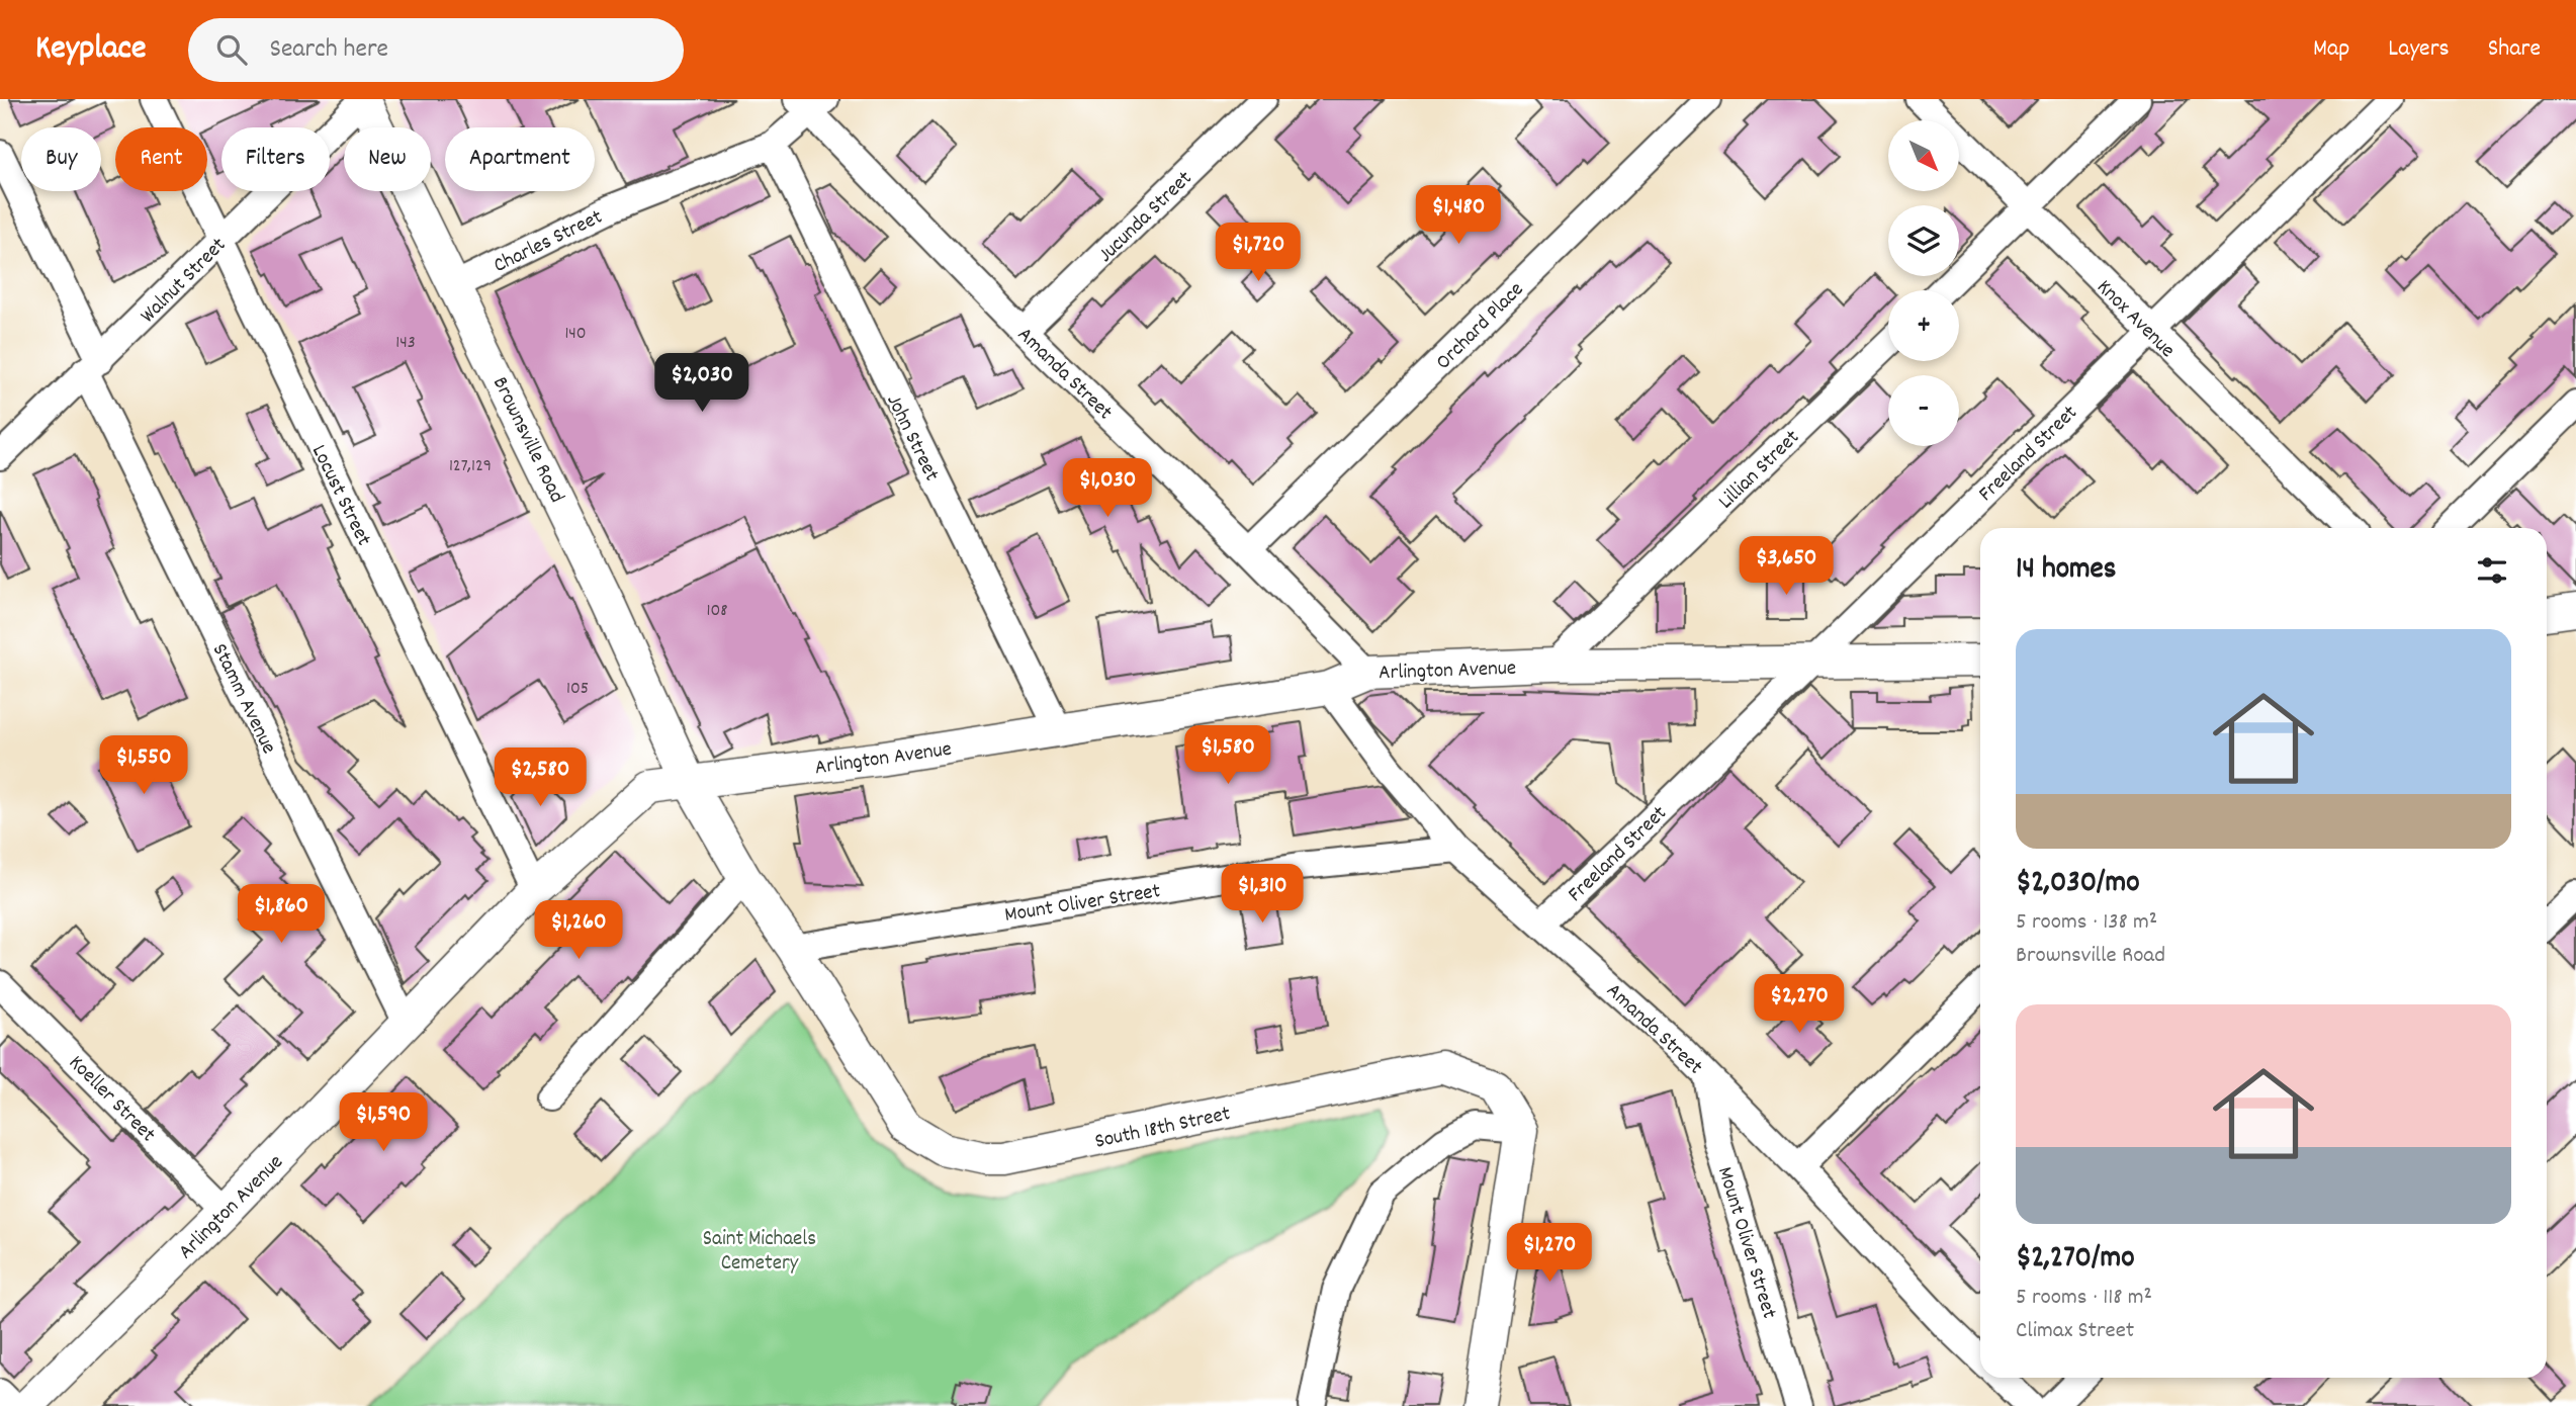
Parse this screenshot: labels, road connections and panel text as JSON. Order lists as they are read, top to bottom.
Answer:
{
  "streets": {
    "main road": ["Brownsville Road", "Arlington Avenue", "South 18th Street"],
    "street": [
      "Jucunda Street",
      "Charles Street",
      "Walnut Street",
      "Knox Avenue",
      "Orchard Place",
      "Amanda Street",
      "John Street",
      "Freeland Street",
      "Lillian Street",
      "Locust Street",
      "Stamm Avenue",
      "Mount Oliver Street",
      "Koeller Street"
    ]
  },
  "crossings": [
    ["Jucunda Street", "Amanda Street"],
    ["Charles Street", "Amanda Street"],
    ["Charles Street", "John Street"],
    ["Charles Street", "Brownsville Road"],
    ["Walnut Street", "Brownsville Road"],
    ["Walnut Street", "Locust Street"],
    ["Walnut Street", "Stamm Avenue"],
    ["Knox Avenue", "Freeland Street"],
    ["Orchard Place", "Amanda Street"],
    ["Amanda Street", "Freeland Street"],
    ["Amanda Street", "Arlington Avenue"],
    ["Amanda Street", "Mount Oliver Street"],
    ["John Street", "Arlington Avenue"],
    ["Brownsville Road", "Arlington Avenue"],
    ["Brownsville Road", "South 18th Street"],
    ["Freeland Street", "Arlington Avenue"],
    ["Lillian Street", "Arlington Avenue"],
    ["Locust Street", "Arlington Avenue"],
    ["Arlington Avenue", "Stamm Avenue"],
    ["Arlington Avenue", "Koeller Street"],
    ["Arlington Avenue", "South 18th Street"],
    ["Mount Oliver Street", "South 18th Street"]
  ],
  "parks": ["Saint Michaels Cemetery"],
  "house_numbers": [
    "140",
    "143",
    "127,129",
    "108",
    "105"
  ],
  "north": "bottom right",
  "page": {
    "header": "Keyplace",
    "search": "Search here",
    "nav": ["Map", "Layers", "Share"],
    "map_buttons": ["+", "−"],
    "chip": [
      "Buy",
      "Rent",
      "Filters",
      "New",
      "Apartment"
    ],
    "price": [
      "$1,480",
      "$1,720",
      "$2,030",
      "$1,030",
      "$3,650",
      "$1,580",
      "$1,550",
      "$2,580",
      "$1,310",
      "$1,860",
      "$1,260",
      "$2,270",
      "$1,590",
      "$1,270"
    ],
    "heading": "14 homes",
    "list": [
      {
        "name": "$2,030/mo",
        "note": "5 rooms · 138 m² · Brownsville Road"
      },
      {
        "name": "$2,270/mo",
        "note": "5 rooms · 118 m² · Climax Street"
      }
    ]
  }
}
